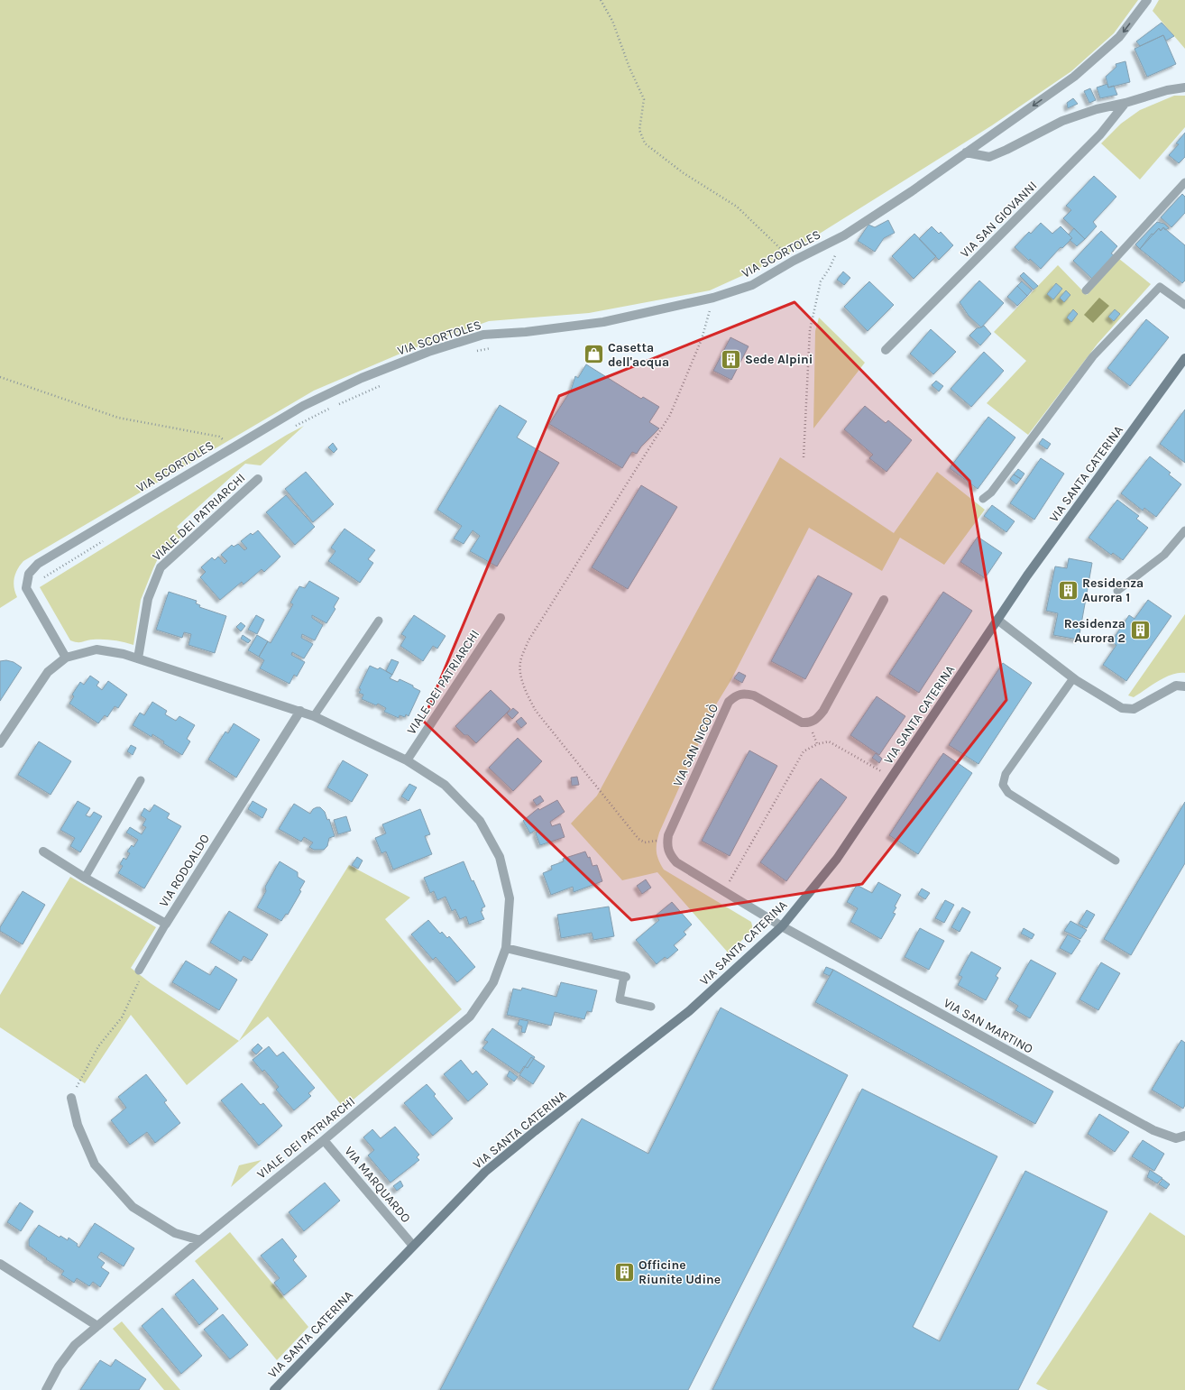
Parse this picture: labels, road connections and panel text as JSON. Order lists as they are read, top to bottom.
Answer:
{
  "streets": {
    "street": [
      "VIA SAN GIOVANNI",
      "VIA SCORTOLES",
      "VIA SANTA CATERINA",
      "VIALE DEI PATRIARCHI",
      "VIA SAN NICOLÒ",
      "VIA RODOALDO",
      "VIA SAN MARTINO",
      "VIA MARQUARDO"
    ]
  },
  "crossings": [
    ["VIA SANTA CATERINA", "VIA SAN MARTINO"],
    ["VIA SANTA CATERINA", "VIA MARQUARDO"],
    ["VIALE DEI PATRIARCHI", "VIA RODOALDO"],
    ["VIALE DEI PATRIARCHI", "VIA MARQUARDO"]
  ],
  "places": {
    "shop": ["Casetta dell'acqua"],
    "building": [
      "Sede Alpini",
      "Residenza Aurora 1",
      "Residenza Aurora 2",
      "Officine Riunite Udine"
    ]
  }
}
